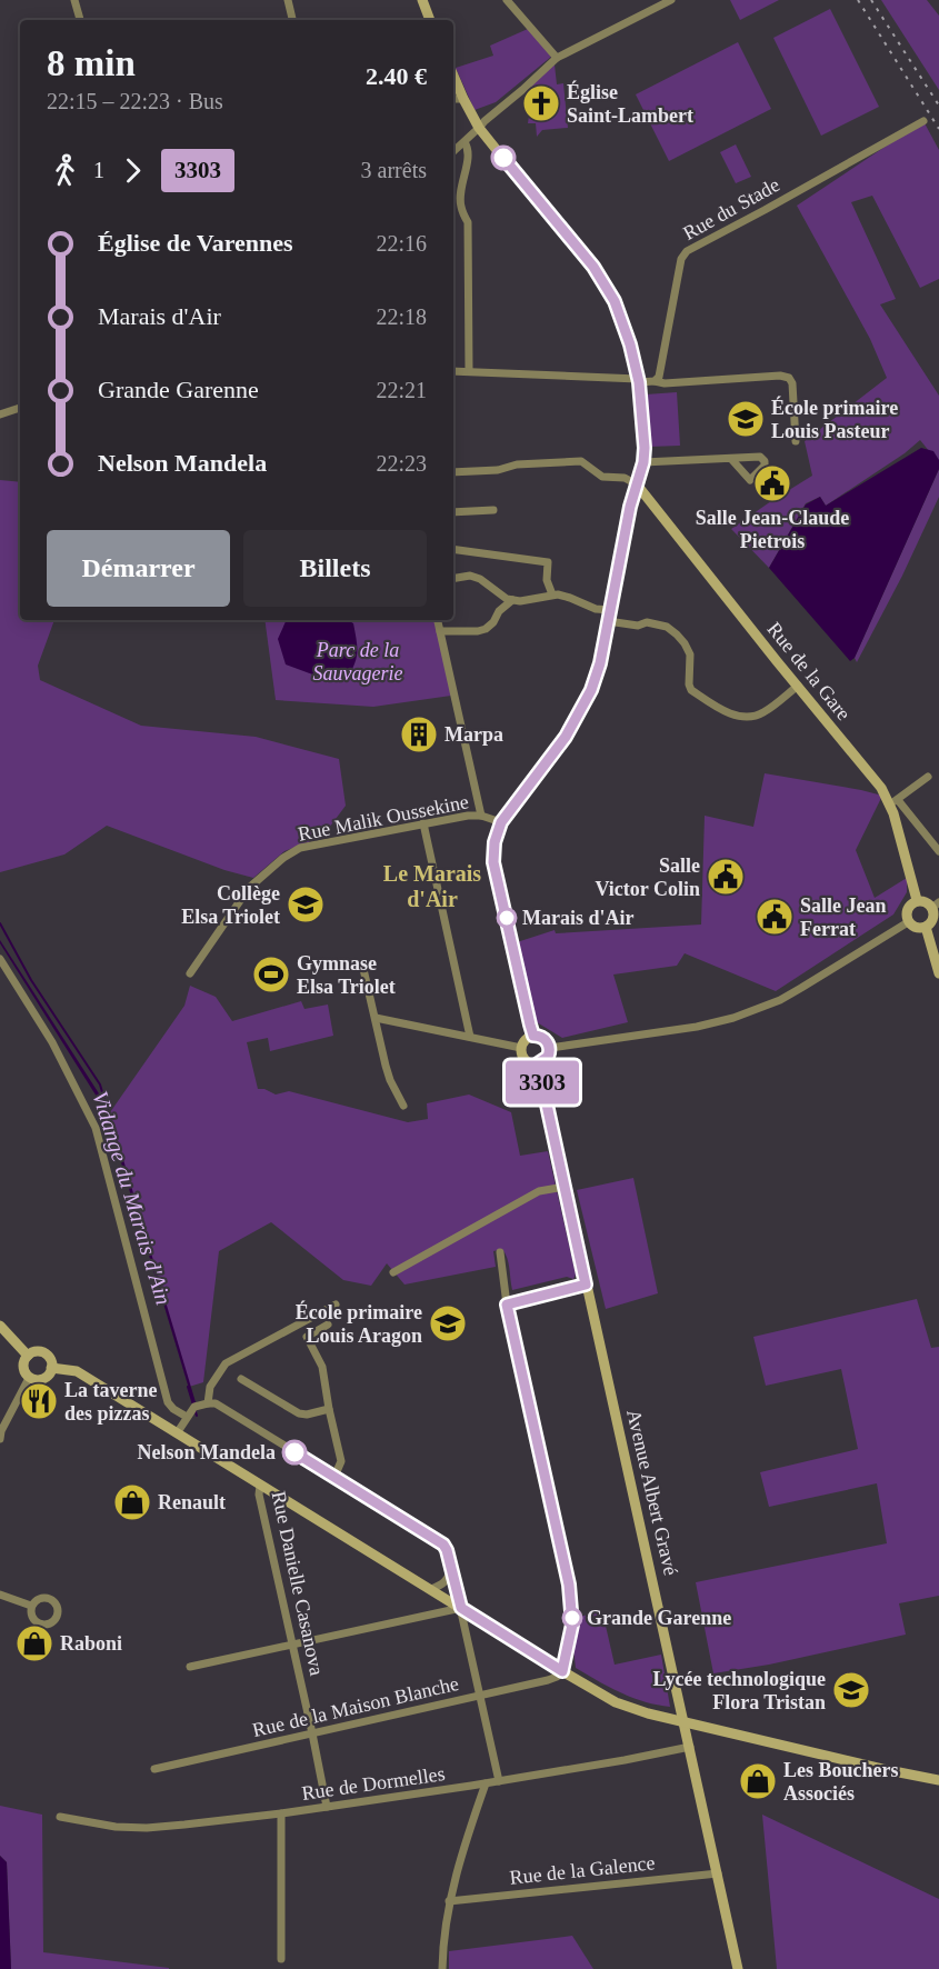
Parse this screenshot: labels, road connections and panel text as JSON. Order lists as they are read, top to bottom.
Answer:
{
  "streets": {
    "main road": ["Rue de la Gare", "Avenue Albert Gravé"],
    "street": [
      "Rue du Stade",
      "Rue Malik Oussekine",
      "Rue Danielle Casanova",
      "Rue de la Maison Blanche",
      "Rue de Dormelles",
      "Rue de la Galence"
    ]
  },
  "crossings": [
    ["Avenue Albert Gravé", "Rue de Dormelles"],
    ["Avenue Albert Gravé", "Rue de la Galence"],
    ["Rue Danielle Casanova", "Rue de la Maison Blanche"],
    ["Rue Danielle Casanova", "Rue de Dormelles"]
  ],
  "districts": ["Le Marais d'Air"],
  "water": ["Vidange du Marais d'Ain"],
  "parks": ["Parc de la Sauvagerie"],
  "places": {
    "church": ["Église Saint-Lambert"],
    "school or university": [
      "École primaire Louis Pasteur",
      "Collège Elsa Triolet",
      "École primaire Louis Aragon",
      "Lycée technologique Flora Tristan"
    ],
    "public building": ["Salle Jean-Claude Pietrois", "Salle Victor Colin", "Salle Jean Ferrat"],
    "building": ["Marpa"],
    "other": ["Marais d'Air", "Nelson Mandela", "Grande Garenne"],
    "sports": ["Gymnase Elsa Triolet"],
    "restaurant": ["La taverne des pizzas"],
    "shop": ["Renault", "Raboni", "Les Bouchers Associés"]
  },
  "lines": ["bus line 3303"],
  "page": {
    "on_map": "3303",
    "heading": ["8 min", "22:15 – 22:23 · Bus", "2.40 €"],
    "legs": ["1", "3303", "3 arrêts"],
    "list": [
      {
        "name": "Église de Varennes",
        "value": "22:16"
      },
      {
        "name": "Marais d'Air",
        "value": "22:18"
      },
      {
        "name": "Grande Garenne",
        "value": "22:21"
      },
      {
        "name": "Nelson Mandela",
        "value": "22:23"
      }
    ],
    "buttons": ["Démarrer", "Billets"]
  }
}
